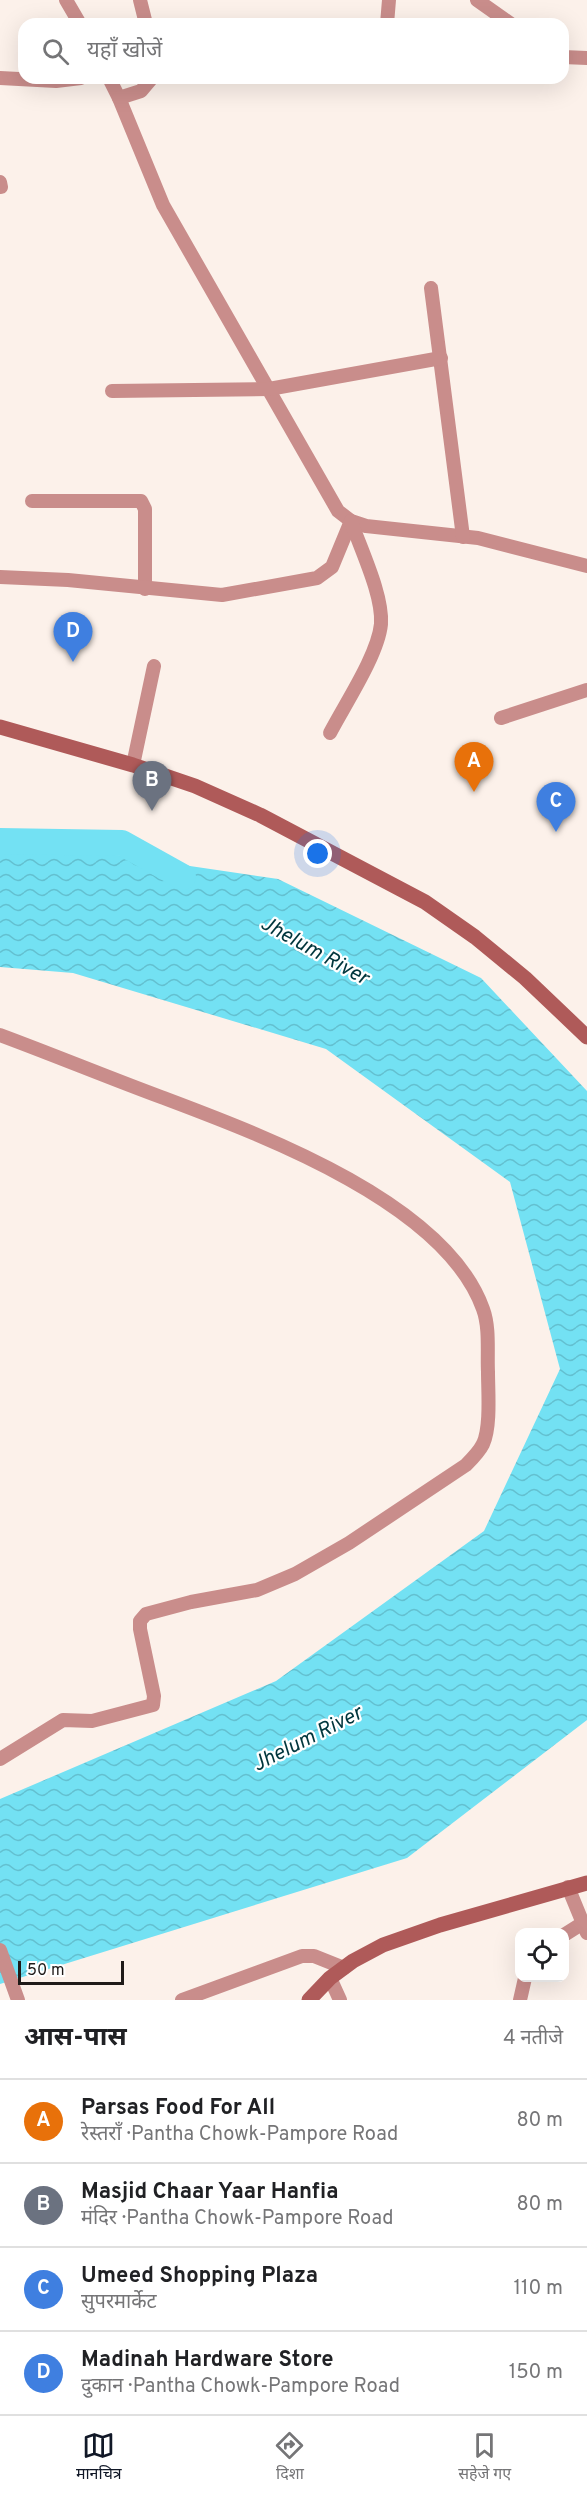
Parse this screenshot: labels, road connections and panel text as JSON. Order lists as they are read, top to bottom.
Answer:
{
  "water": ["Jhelum River"],
  "scale_bar": "50 m",
  "page": {
    "search": "यहाँ खोजें",
    "pins": [
      "D",
      "A",
      "B",
      "C"
    ],
    "scale": "50 m",
    "heading": ["आस-पास", "4 नतीजे"],
    "list": [
      {
        "mark": "A",
        "name": "Parsas Food For All",
        "note": "रेस्तराँ · Pantha Chowk-Pampore Road",
        "value": "80 m"
      },
      {
        "mark": "B",
        "name": "Masjid Chaar Yaar Hanfia",
        "note": "मंदिर · Pantha Chowk-Pampore Road",
        "value": "80 m"
      },
      {
        "mark": "C",
        "name": "Umeed Shopping Plaza",
        "note": "सुपरमार्केट",
        "value": "110 m"
      },
      {
        "mark": "D",
        "name": "Madinah Hardware Store",
        "note": "दुकान · Pantha Chowk-Pampore Road",
        "value": "150 m"
      }
    ],
    "nav": ["मानचित्र", "दिशा", "सहेजे गए"]
  }
}
